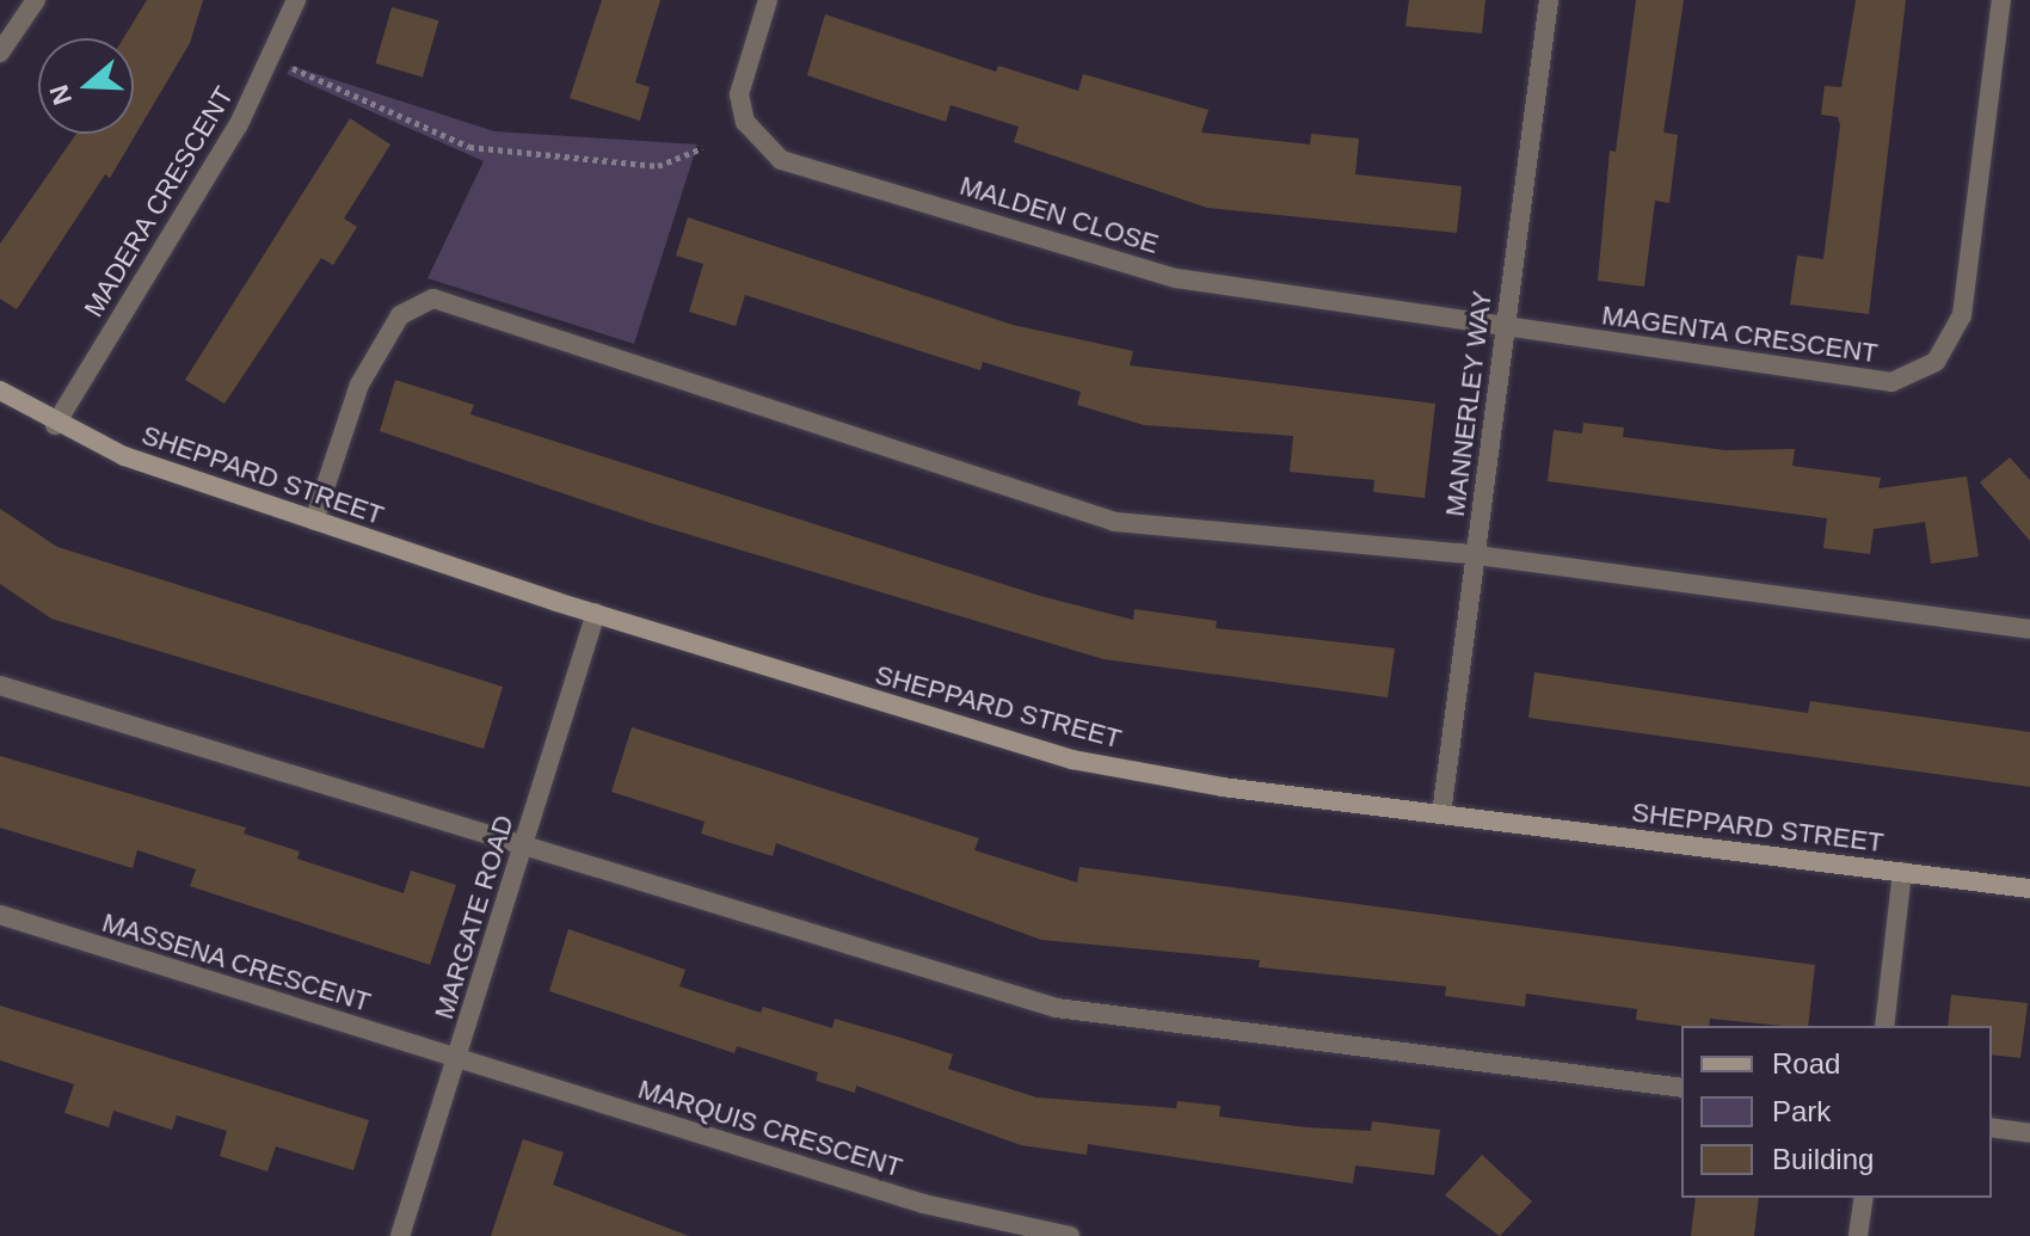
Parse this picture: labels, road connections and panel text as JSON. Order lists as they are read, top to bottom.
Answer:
{
  "streets": {
    "street": [
      "MADERA CRESCENT",
      "MALDEN CLOSE",
      "MAGENTA CRESCENT",
      "MANNERLEY WAY",
      "SHEPPARD STREET",
      "MARGATE ROAD",
      "MASSENA CRESCENT",
      "MARQUIS CRESCENT"
    ]
  },
  "crossings": [
    ["MADERA CRESCENT", "SHEPPARD STREET"],
    ["MALDEN CLOSE", "MAGENTA CRESCENT"],
    ["MALDEN CLOSE", "MANNERLEY WAY"],
    ["MAGENTA CRESCENT", "MANNERLEY WAY"],
    ["MANNERLEY WAY", "SHEPPARD STREET"],
    ["SHEPPARD STREET", "MARGATE ROAD"],
    ["MARGATE ROAD", "MASSENA CRESCENT"],
    ["MARGATE ROAD", "MARQUIS CRESCENT"],
    ["MASSENA CRESCENT", "MARQUIS CRESCENT"]
  ],
  "legend": ["Road", "Park", "Building"],
  "north": "left"
}
